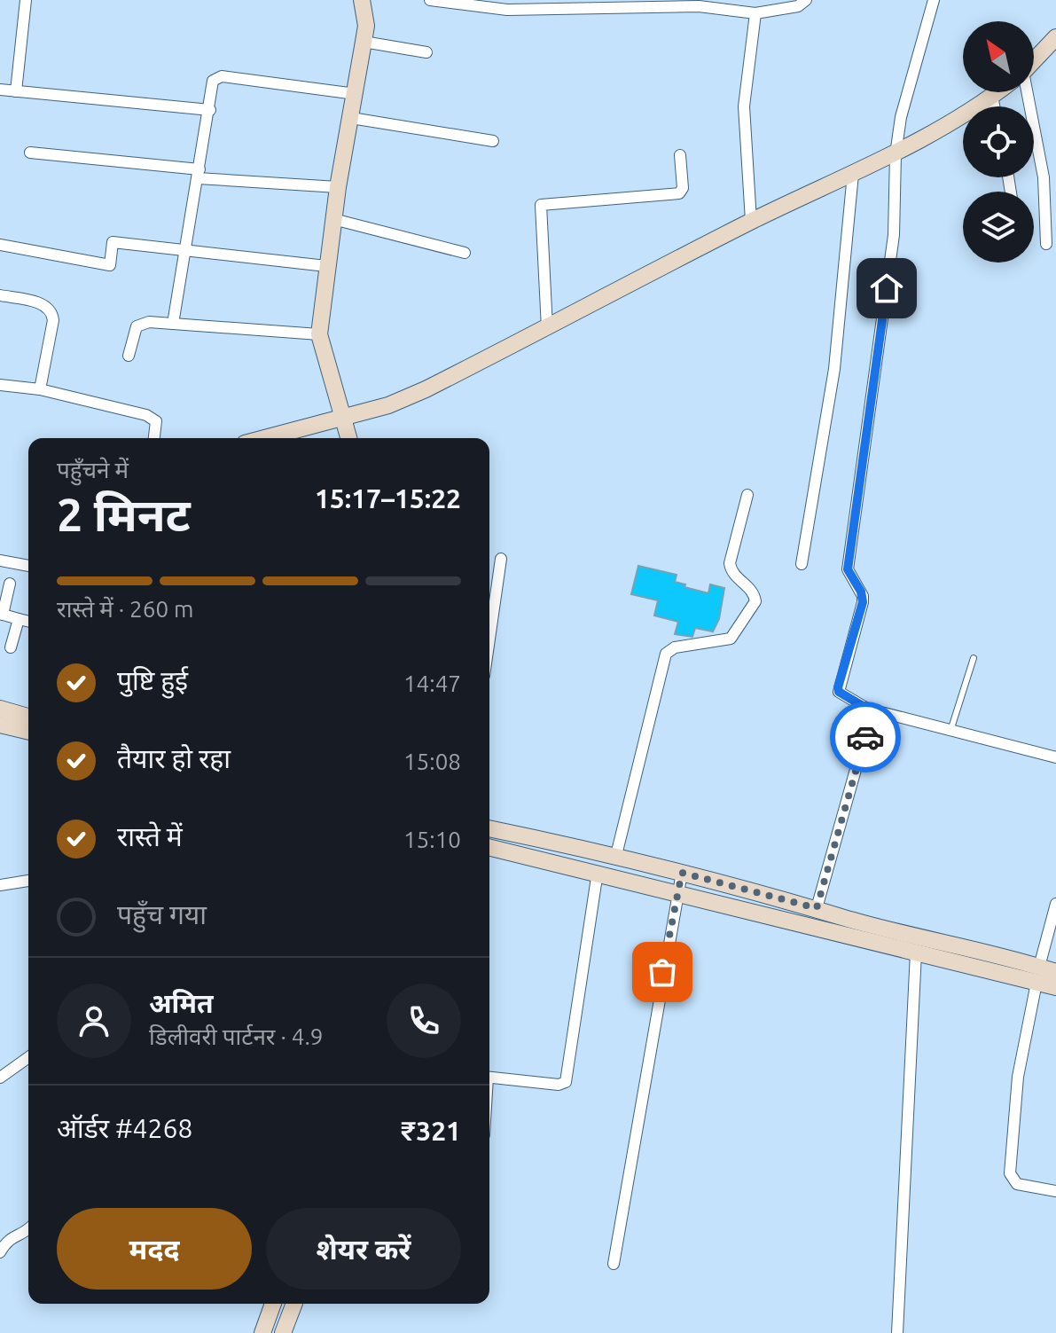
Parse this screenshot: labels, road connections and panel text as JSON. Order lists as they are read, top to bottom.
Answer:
{
  "north": "top left",
  "page": {
    "heading": ["2 मिनट", "पहुँचने में", "15:17–15:22"],
    "panel": [
      "अमित",
      "डिलीवरी पार्टनर · 4.9",
      "ऑर्डर #4268",
      "₹321"
    ],
    "bar": "रास्ते में · 260 m",
    "list": [
      ["पुष्टि हुई", "14:47"],
      ["तैयार हो रहा", "15:08"],
      ["रास्ते में", "15:10"],
      "पहुँच गया"
    ],
    "buttons": ["मदद", "शेयर करें"]
  }
}
